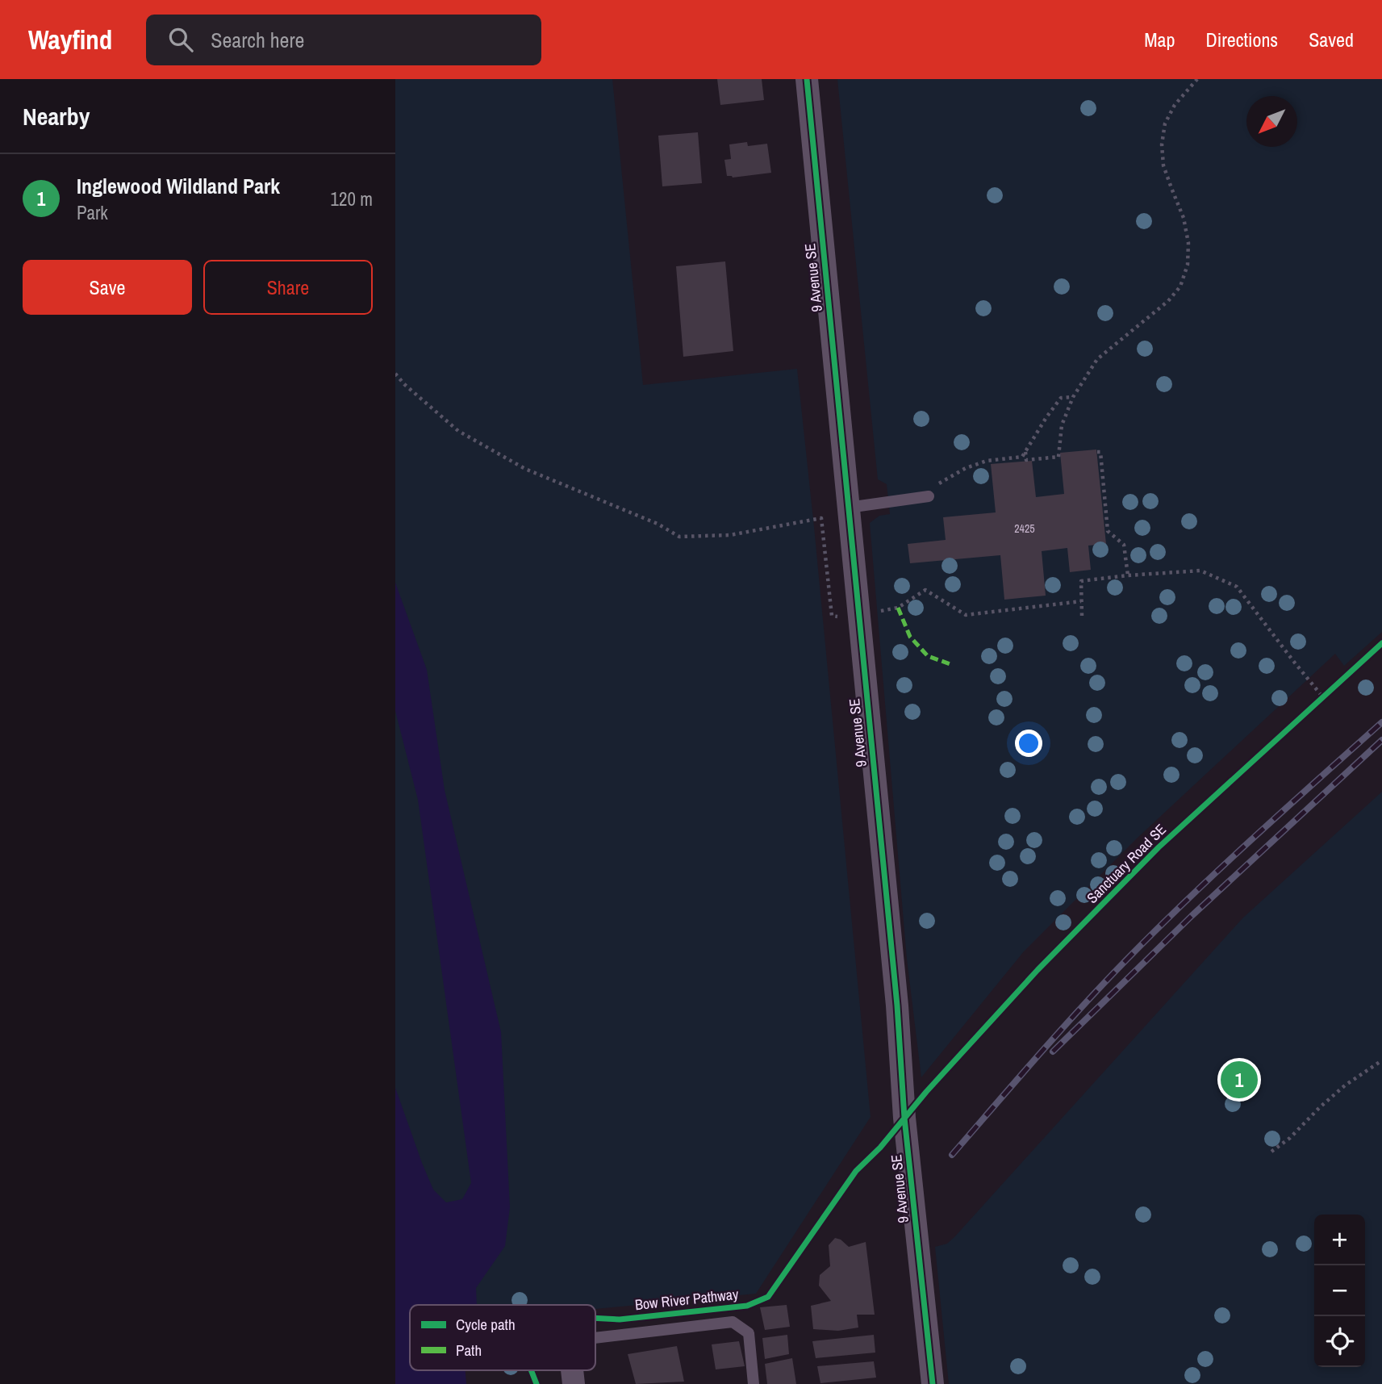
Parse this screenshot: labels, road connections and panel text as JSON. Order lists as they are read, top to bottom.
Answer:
{
  "streets": {
    "street": ["9 Avenue SE"],
    "cycle path": ["Sanctuary Road SE"]
  },
  "house_numbers": ["2425"],
  "legend": ["Cycle path", "Path"],
  "north": "bottom left",
  "page": {
    "header": "Wayfind",
    "search": "Search here",
    "nav": ["Map", "Directions", "Saved"],
    "heading": "Nearby",
    "list": [
      {
        "mark": "1",
        "name": "Inglewood Wildland Park",
        "note": "Park",
        "value": "120 m"
      }
    ],
    "buttons": ["Save", "Share"],
    "pins": "1",
    "map_buttons": ["+", "−"]
  }
}
